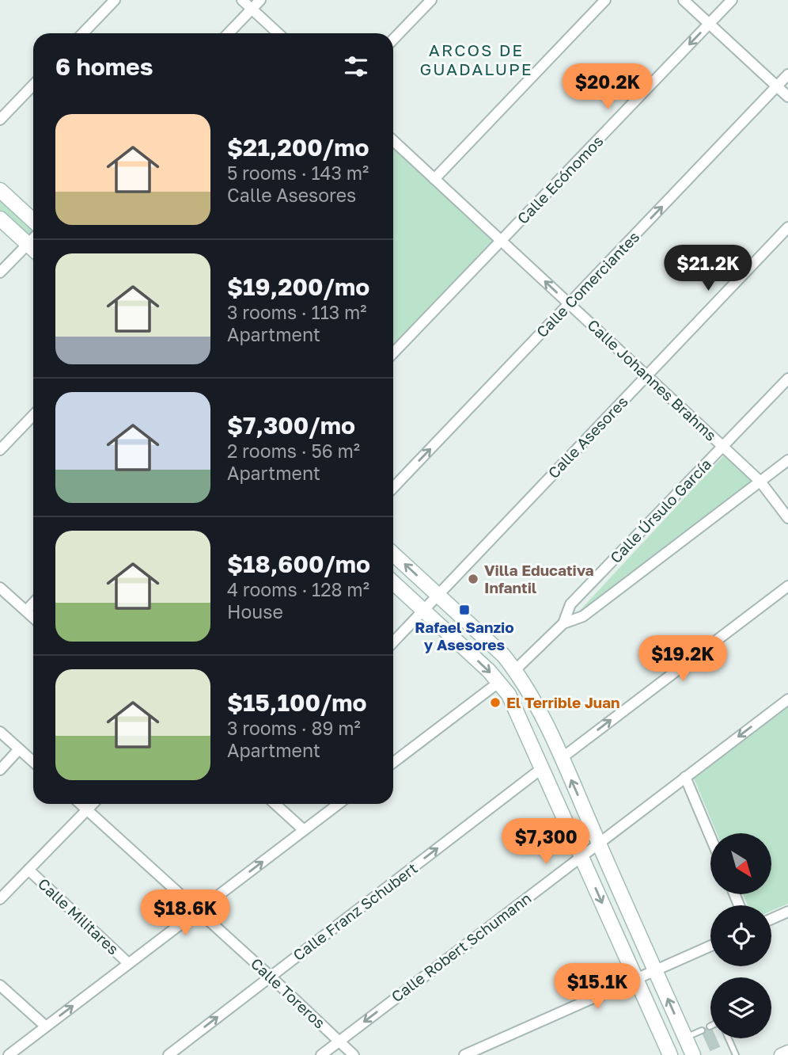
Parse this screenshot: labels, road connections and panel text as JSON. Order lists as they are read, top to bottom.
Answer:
{
  "streets": {
    "street": [
      "Calle Ecónomos",
      "Calle Comerciantes",
      "Calle Johannes Brahms",
      "Calle Asesores",
      "Calle Úrsulo García",
      "Calle Franz Schubert",
      "Calle Militares",
      "Calle Robert Schumann",
      "Calle Toreros"
    ]
  },
  "crossings": [
    ["Calle Ecónomos", "Calle Johannes Brahms"],
    ["Calle Comerciantes", "Calle Johannes Brahms"],
    ["Calle Johannes Brahms", "Calle Asesores"],
    ["Calle Johannes Brahms", "Calle Úrsulo García"],
    ["Calle Franz Schubert", "Calle Toreros"],
    ["Calle Robert Schumann", "Calle Toreros"]
  ],
  "one_way": [
    "Calle Ecónomos",
    "Calle Comerciantes",
    "Calle Franz Schubert",
    "Calle Robert Schumann"
  ],
  "districts": ["ARCOS DE GUADALUPE"],
  "places": {
    "other": ["Villa Educativa Infantil", "El Terrible Juan"],
    "transit": ["Rafael Sanzio y Asesores"]
  },
  "north": "bottom right",
  "page": {
    "heading": "6 homes",
    "price": [
      "$20.2K",
      "$21.2K",
      "$19.2K",
      "$7,300",
      "$18.6K",
      "$15.1K"
    ],
    "list": [
      {
        "name": "$21,200/mo",
        "note": "5 rooms · 143 m² · Calle Asesores"
      },
      {
        "name": "$19,200/mo",
        "note": "3 rooms · 113 m² · Apartment"
      },
      {
        "name": "$7,300/mo",
        "note": "2 rooms · 56 m² · Apartment"
      },
      {
        "name": "$18,600/mo",
        "note": "4 rooms · 128 m² · House"
      },
      {
        "name": "$15,100/mo",
        "note": "3 rooms · 89 m² · Apartment"
      }
    ]
  }
}
